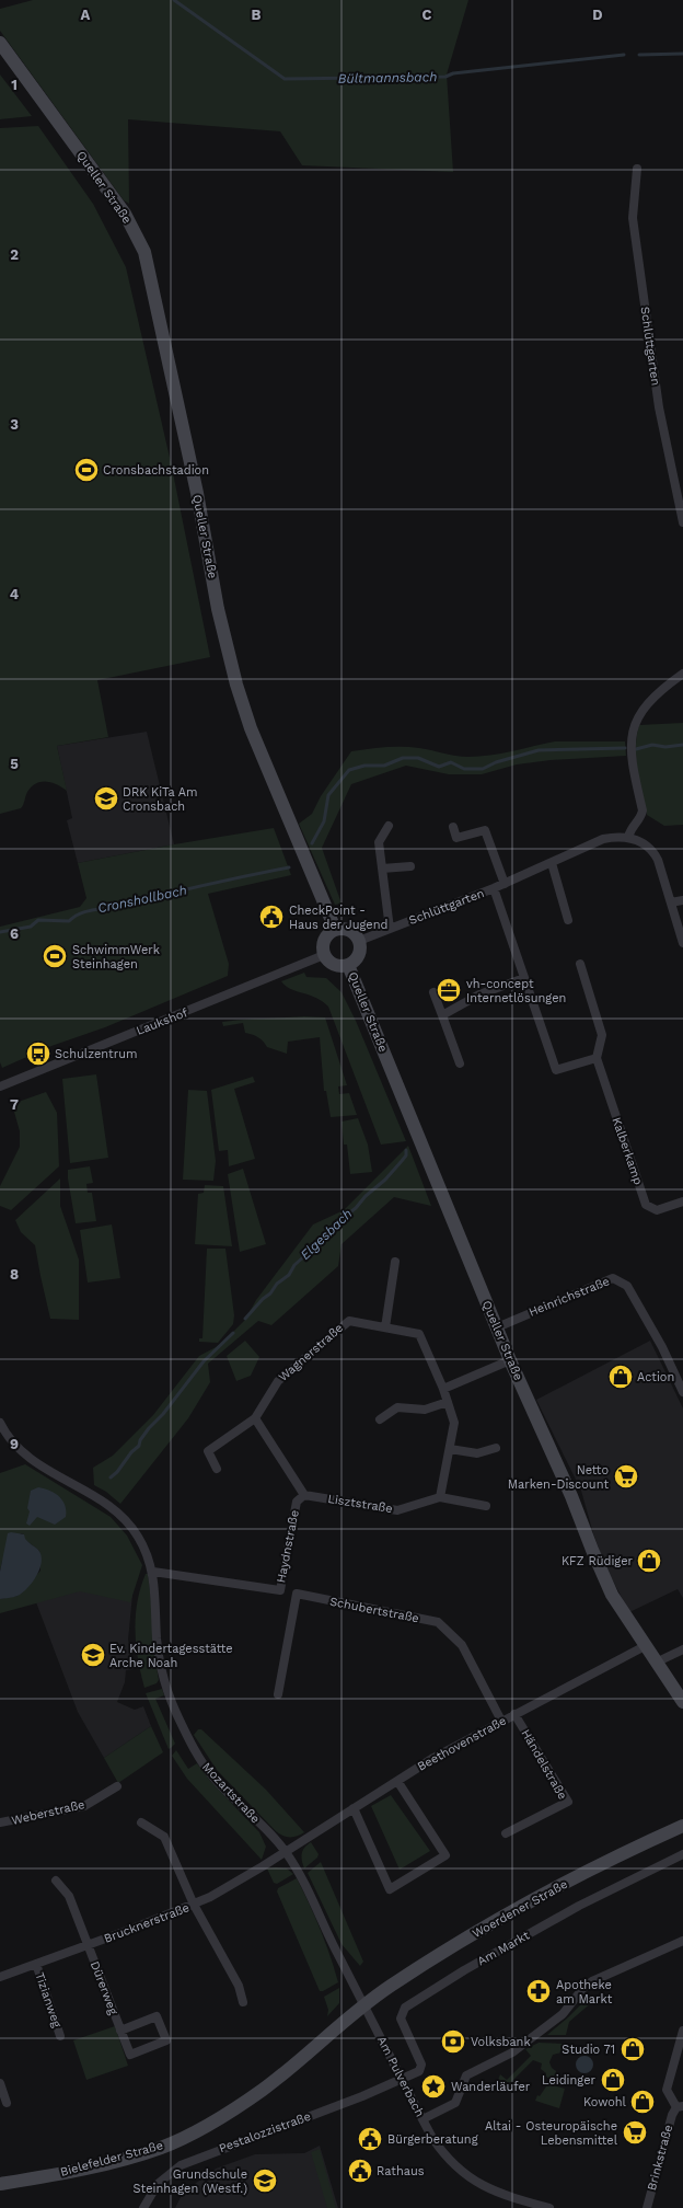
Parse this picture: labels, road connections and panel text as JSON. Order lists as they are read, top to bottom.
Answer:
{
  "streets": {
    "main road": ["Queller Straße", "Woerdener Straße", "Bielefelder Straße"],
    "street": [
      "Schlüttgarten",
      "Laukshof",
      "Kalberkamp",
      "Heinrichstraße",
      "Wagnerstraße",
      "Lisztstraße",
      "Haydnstraße",
      "Schubertstraße",
      "Beethovenstraße",
      "Händelstraße",
      "Mozartstraße",
      "Weberstraße",
      "Brucknerstraße",
      "Am Markt",
      "Dürerweg",
      "Tizianweg",
      "Am Pulverbach",
      "Pestalozzistraße",
      "Brinkstraße"
    ]
  },
  "crossings": [
    ["Queller Straße", "Schlüttgarten"],
    ["Queller Straße", "Laukshof"],
    ["Queller Straße", "Heinrichstraße"],
    ["Queller Straße", "Beethovenstraße"],
    ["Schlüttgarten", "Laukshof"],
    ["Wagnerstraße", "Haydnstraße"],
    ["Lisztstraße", "Haydnstraße"],
    ["Haydnstraße", "Mozartstraße"],
    ["Schubertstraße", "Beethovenstraße"],
    ["Beethovenstraße", "Händelstraße"],
    ["Beethovenstraße", "Mozartstraße"],
    ["Beethovenstraße", "Brucknerstraße"],
    ["Mozartstraße", "Woerdener Straße"],
    ["Mozartstraße", "Brucknerstraße"],
    ["Mozartstraße", "Am Pulverbach"],
    ["Mozartstraße", "Bielefelder Straße"],
    ["Woerdener Straße", "Am Pulverbach"],
    ["Woerdener Straße", "Bielefelder Straße"],
    ["Brucknerstraße", "Dürerweg"],
    ["Brucknerstraße", "Tizianweg"],
    ["Am Markt", "Am Pulverbach"],
    ["Am Markt", "Pestalozzistraße"],
    ["Am Pulverbach", "Pestalozzistraße"],
    ["Am Pulverbach", "Bielefelder Straße"]
  ],
  "water": ["Bültmannsbach", "Cronshollbach", "Elgesbach"],
  "places": {
    "sports": ["Cronsbachstadion", "SchwimmWerk Steinhagen"],
    "school or university": ["DRK KiTa Am Cronsbach", "Ev. Kindertagesstätte Arche Noah", "Grundschule Steinhagen (Westf.)"],
    "public building": ["CheckPoint - Haus der Jugend", "Bürgerberatung", "Rathaus"],
    "office": ["vh-concept Internetlösungen"],
    "bus stop": ["Schulzentrum"],
    "shop": [
      "Action",
      "KFZ Rüdiger",
      "Studio 71",
      "Leidinger",
      "Kowohl"
    ],
    "supermarket": ["Netto Marken-Discount", "Altai - Osteuropäische Lebensmittel"],
    "pharmacy": ["Apotheke am Markt"],
    "bank": ["Volksbank"],
    "place": ["Wanderläufer"]
  },
  "grid": {
    "columns": [
      "A",
      "B",
      "C",
      "D"
    ],
    "rows": [
      "1",
      "2",
      "3",
      "4",
      "5",
      "6",
      "7",
      "8",
      "9"
    ]
  }
}
